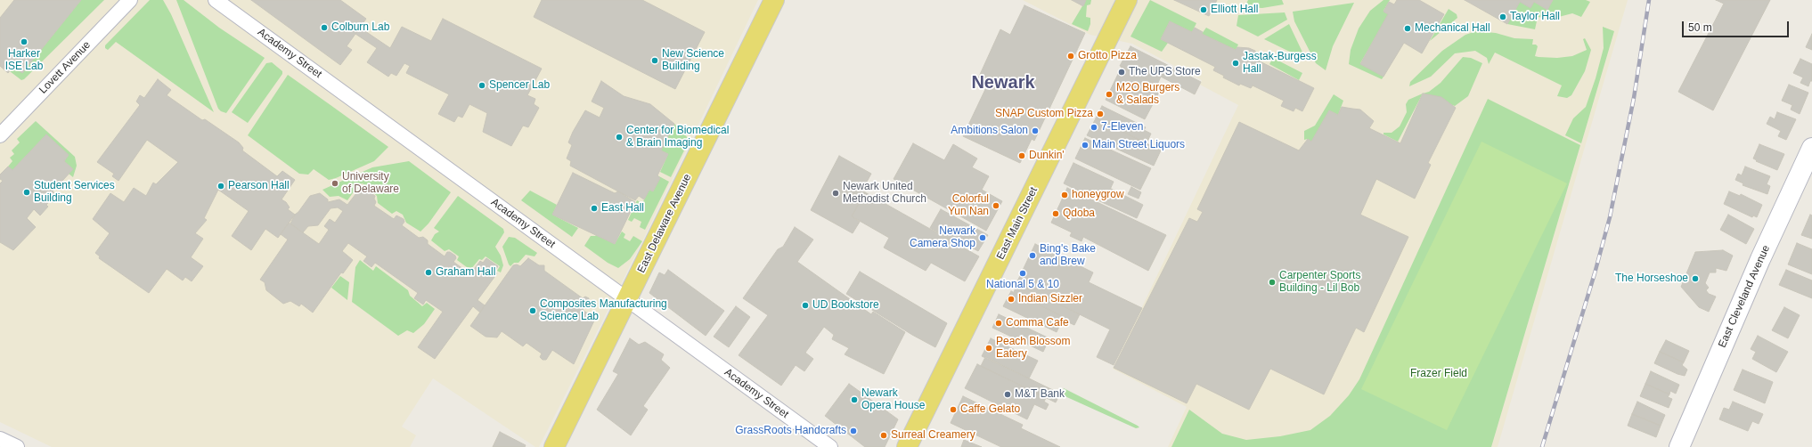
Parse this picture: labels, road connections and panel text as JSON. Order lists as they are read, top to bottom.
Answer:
{
  "streets": {
    "main road": ["East Delaware Avenue", "East Main Street", "East Cleveland Avenue"],
    "street": ["Academy Street", "Lovett Avenue"]
  },
  "crossings": [
    ["Academy Street", "East Delaware Avenue"]
  ],
  "districts": ["Newark"],
  "parks": ["Frazer Field"],
  "places": [
    "Elliott Hall",
    "Taylor Hall",
    "Colburn Lab",
    "Mechanical Hall",
    "Harker ISE Lab",
    "Grotto Pizza",
    "New Science Building",
    "Jastak-Burgess Hall",
    "The UPS Store",
    "Spencer Lab",
    "M2O Burgers & Salads",
    "SNAP Custom Pizza",
    "7-Eleven",
    "Ambitions Salon",
    "Center for Biomedical & Brain Imaging",
    "Main Street Liquors",
    "Dunkin'",
    "University of Delaware",
    "Pearson Hall",
    "Student Services Building",
    "Newark United Methodist Church",
    "honeygrow",
    "Colorful Yun Nan",
    "East Hall",
    "Qdoba",
    "Newark Camera Shop",
    "Bing's Bake and Brew",
    "Graham Hall",
    "National 5 & 10",
    "The Horseshoe",
    "Carpenter Sports Building - Lil Bob",
    "Indian Sizzler",
    "UD Bookstore",
    "Composites Manufacturing Science Lab",
    "Comma Cafe",
    "Peach Blossom Eatery",
    "M&T Bank",
    "Newark Opera House",
    "Caffe Gelato",
    "GrassRoots Handcrafts",
    "Surreal Creamery"
  ],
  "scale_bar": "50 m"
}
